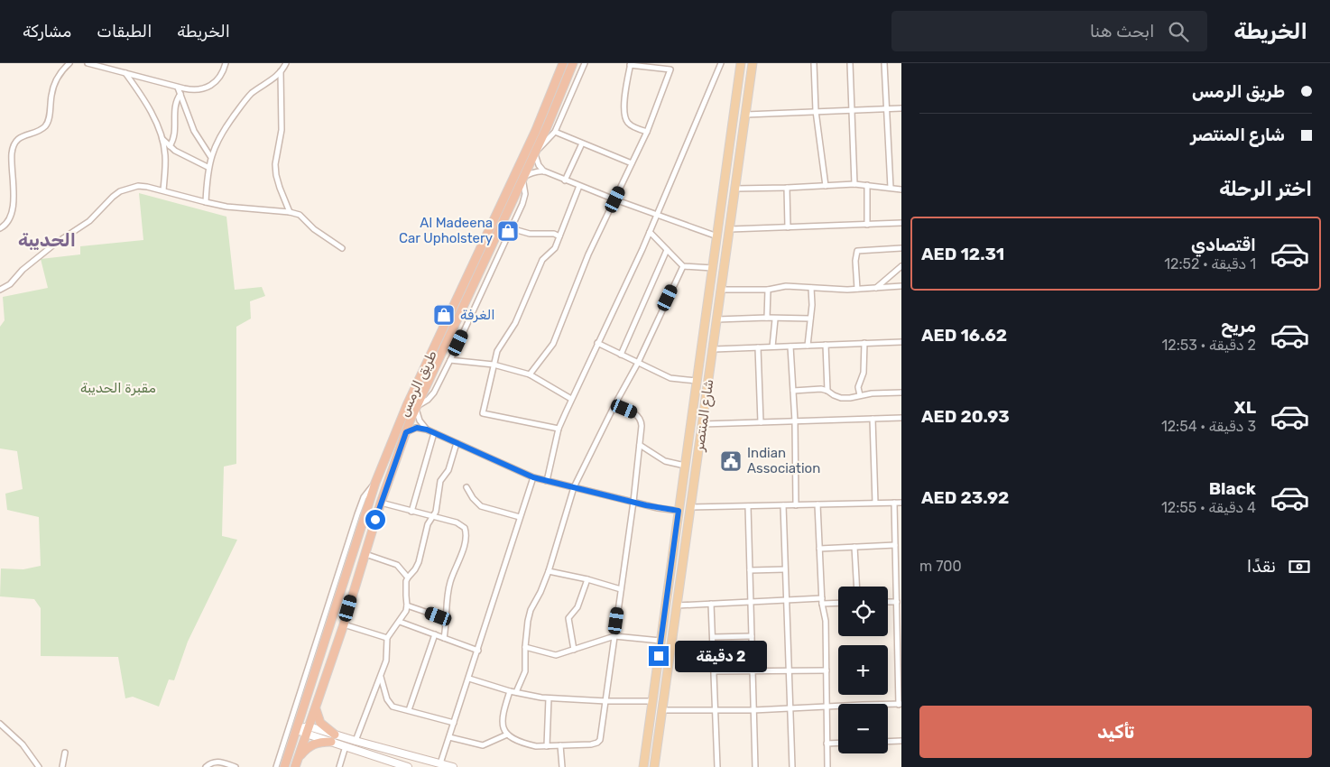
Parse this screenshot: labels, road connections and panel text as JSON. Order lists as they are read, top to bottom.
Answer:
{
  "streets": {
    "highway": ["طريق الرمس"],
    "main road": ["شارع المنتصر"]
  },
  "districts": ["الحديبة"],
  "parks": ["مقبرة الحديبة"],
  "places": {
    "shop": ["Al Madeena Car Upholstery", "الغرفة"],
    "public building": ["Indian Association"]
  },
  "page": {
    "header": "الخريطة",
    "search": "ابحث هنا",
    "nav": ["الخريطة", "الطبقات", "مشاركة"],
    "banner": ["طريق الرمس", "شارع المنتصر"],
    "heading": "اختر الرحلة",
    "list": [
      {
        "name": "اقتصادي",
        "note": "1 دقيقة · 12:52",
        "value": "AED 12.31"
      },
      {
        "name": "مريح",
        "note": "2 دقيقة · 12:53",
        "value": "AED 16.62"
      },
      {
        "name": "XL",
        "note": "3 دقيقة · 12:54",
        "value": "AED 20.93"
      },
      {
        "name": "Black",
        "note": "4 دقيقة · 12:55",
        "value": "AED 23.92"
      }
    ],
    "pay": ["نقدًا", "700 m"],
    "map_buttons": ["+", "−"],
    "bubble": "2 دقيقة",
    "buttons": "تأكيد"
  }
}
